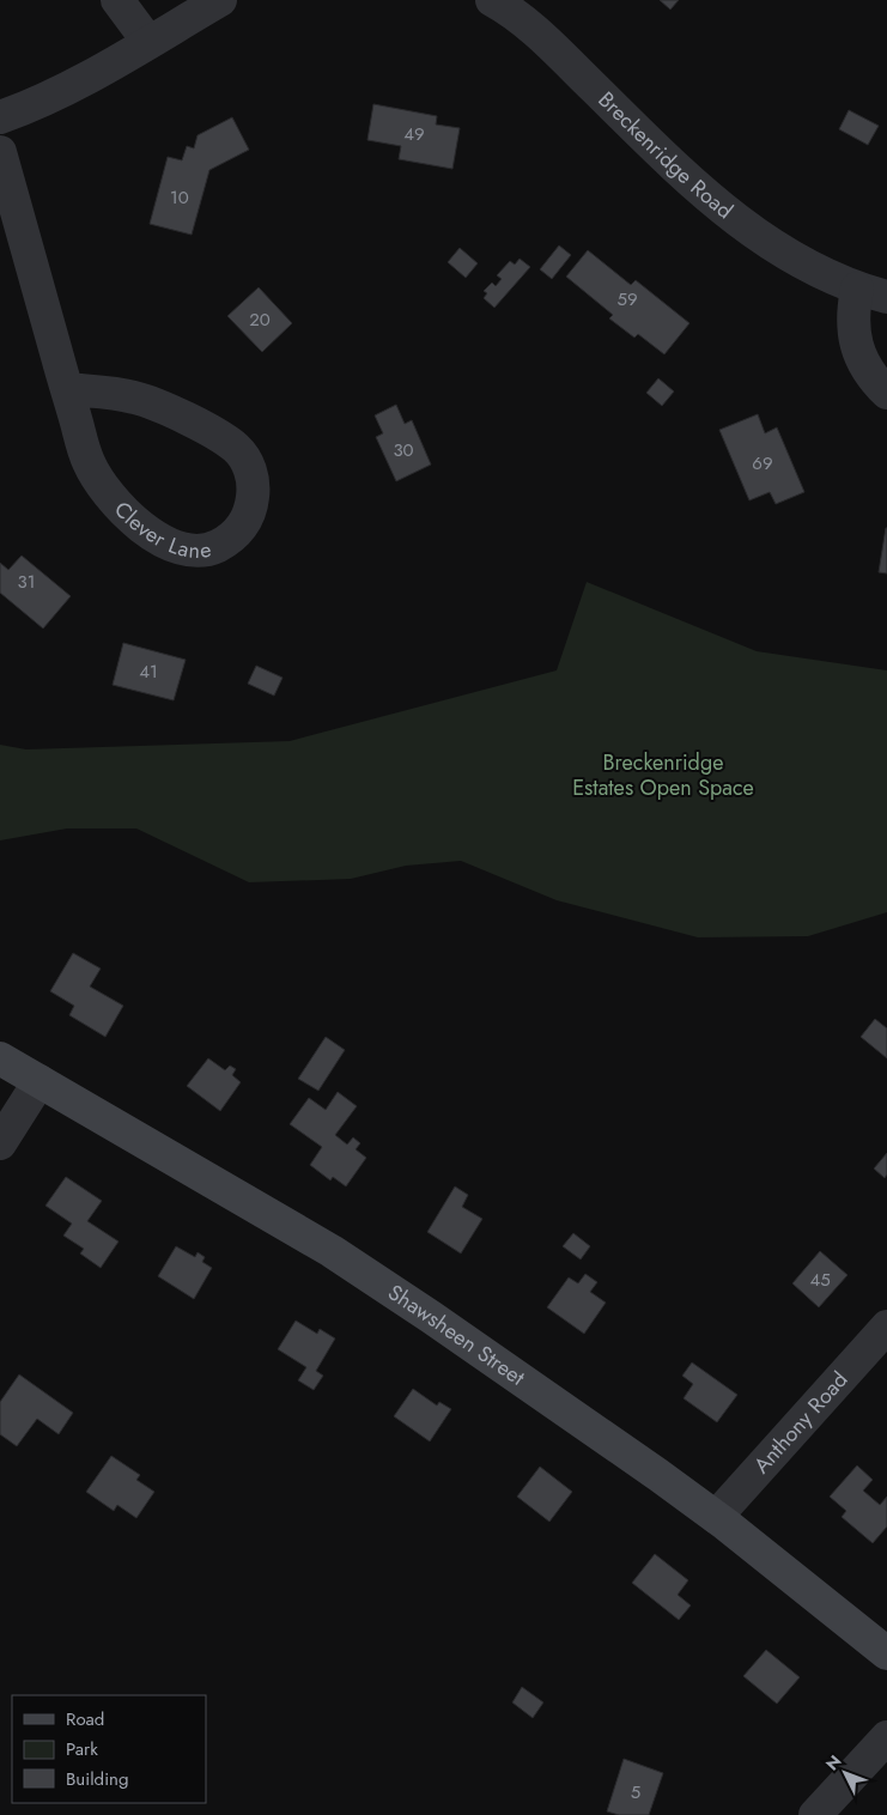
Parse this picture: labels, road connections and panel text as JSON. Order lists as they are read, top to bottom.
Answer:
{
  "streets": {
    "main road": ["Shawsheen Street"],
    "street": ["Breckenridge Road", "Clever Lane", "Anthony Road"]
  },
  "crossings": [
    ["Shawsheen Street", "Anthony Road"]
  ],
  "parks": ["Breckenridge Estates Open Space"],
  "house_numbers": [
    "49",
    "10",
    "59",
    "20",
    "30",
    "69",
    "31",
    "41",
    "45",
    "5"
  ],
  "legend": ["Road", "Park", "Building"],
  "north": "top left"
}
